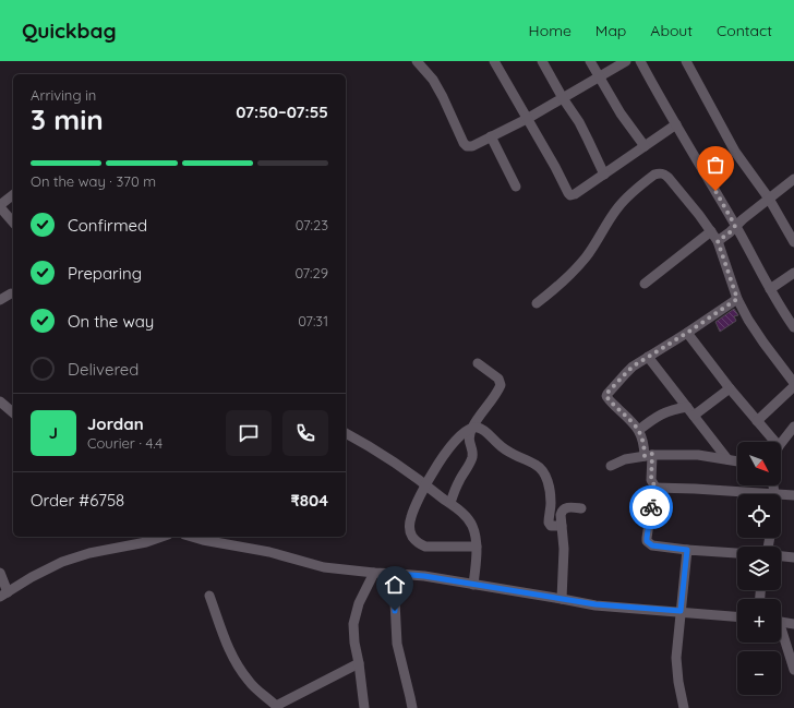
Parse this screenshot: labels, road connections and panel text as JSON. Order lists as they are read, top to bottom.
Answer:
{
  "north": "bottom right",
  "page": {
    "header": "Quickbag",
    "nav": [
      "Home",
      "Map",
      "About",
      "Contact"
    ],
    "heading": ["3 min", "Arriving in", "07:50–07:55"],
    "panel": [
      "Jordan",
      "Courier · 4.4",
      "Order #6758",
      "₹804"
    ],
    "bar": "On the way · 370 m",
    "list": [
      ["Confirmed", "07:23"],
      ["Preparing", "07:29"],
      ["On the way", "07:31"],
      "Delivered"
    ],
    "round": "J",
    "map_buttons": ["+", "−"]
  }
}
